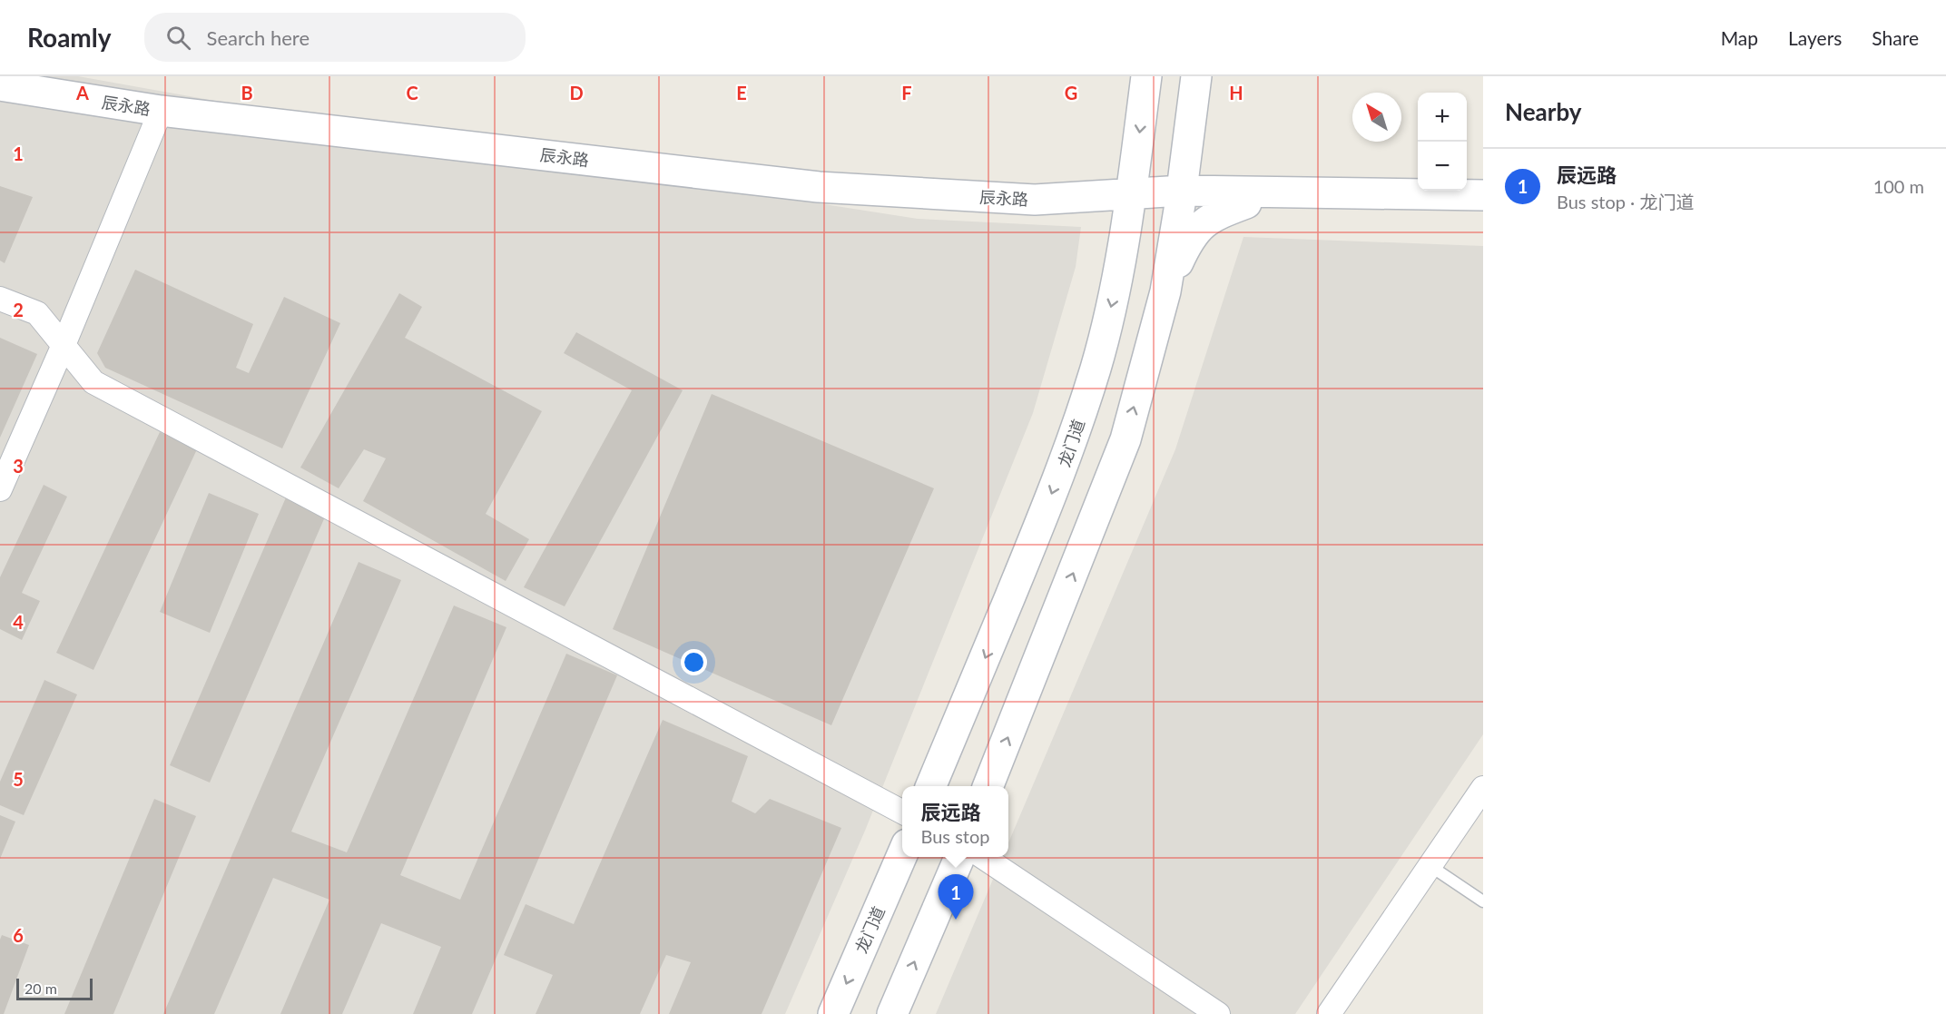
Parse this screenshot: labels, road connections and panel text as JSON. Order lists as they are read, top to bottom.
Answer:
{
  "streets": {
    "main road": ["辰永路", "龙门道"]
  },
  "crossings": [
    ["辰永路", "龙门道"]
  ],
  "scale_bar": "20 m",
  "north": "top left",
  "page": {
    "header": "Roamly",
    "search": "Search here",
    "nav": ["Map", "Layers", "Share"],
    "heading": "Nearby",
    "map_buttons": ["+", "−"],
    "list": [
      {
        "mark": "1",
        "name": "辰远路",
        "note": "Bus stop · 龙门道",
        "value": "100 m"
      }
    ],
    "popup": ["辰远路", "Bus stop"],
    "pins": "1",
    "scale": "20 m"
  },
  "grid": {
    "columns": [
      "A",
      "B",
      "C",
      "D",
      "E",
      "F",
      "G",
      "H"
    ],
    "rows": [
      "1",
      "2",
      "3",
      "4",
      "5",
      "6"
    ]
  }
}
